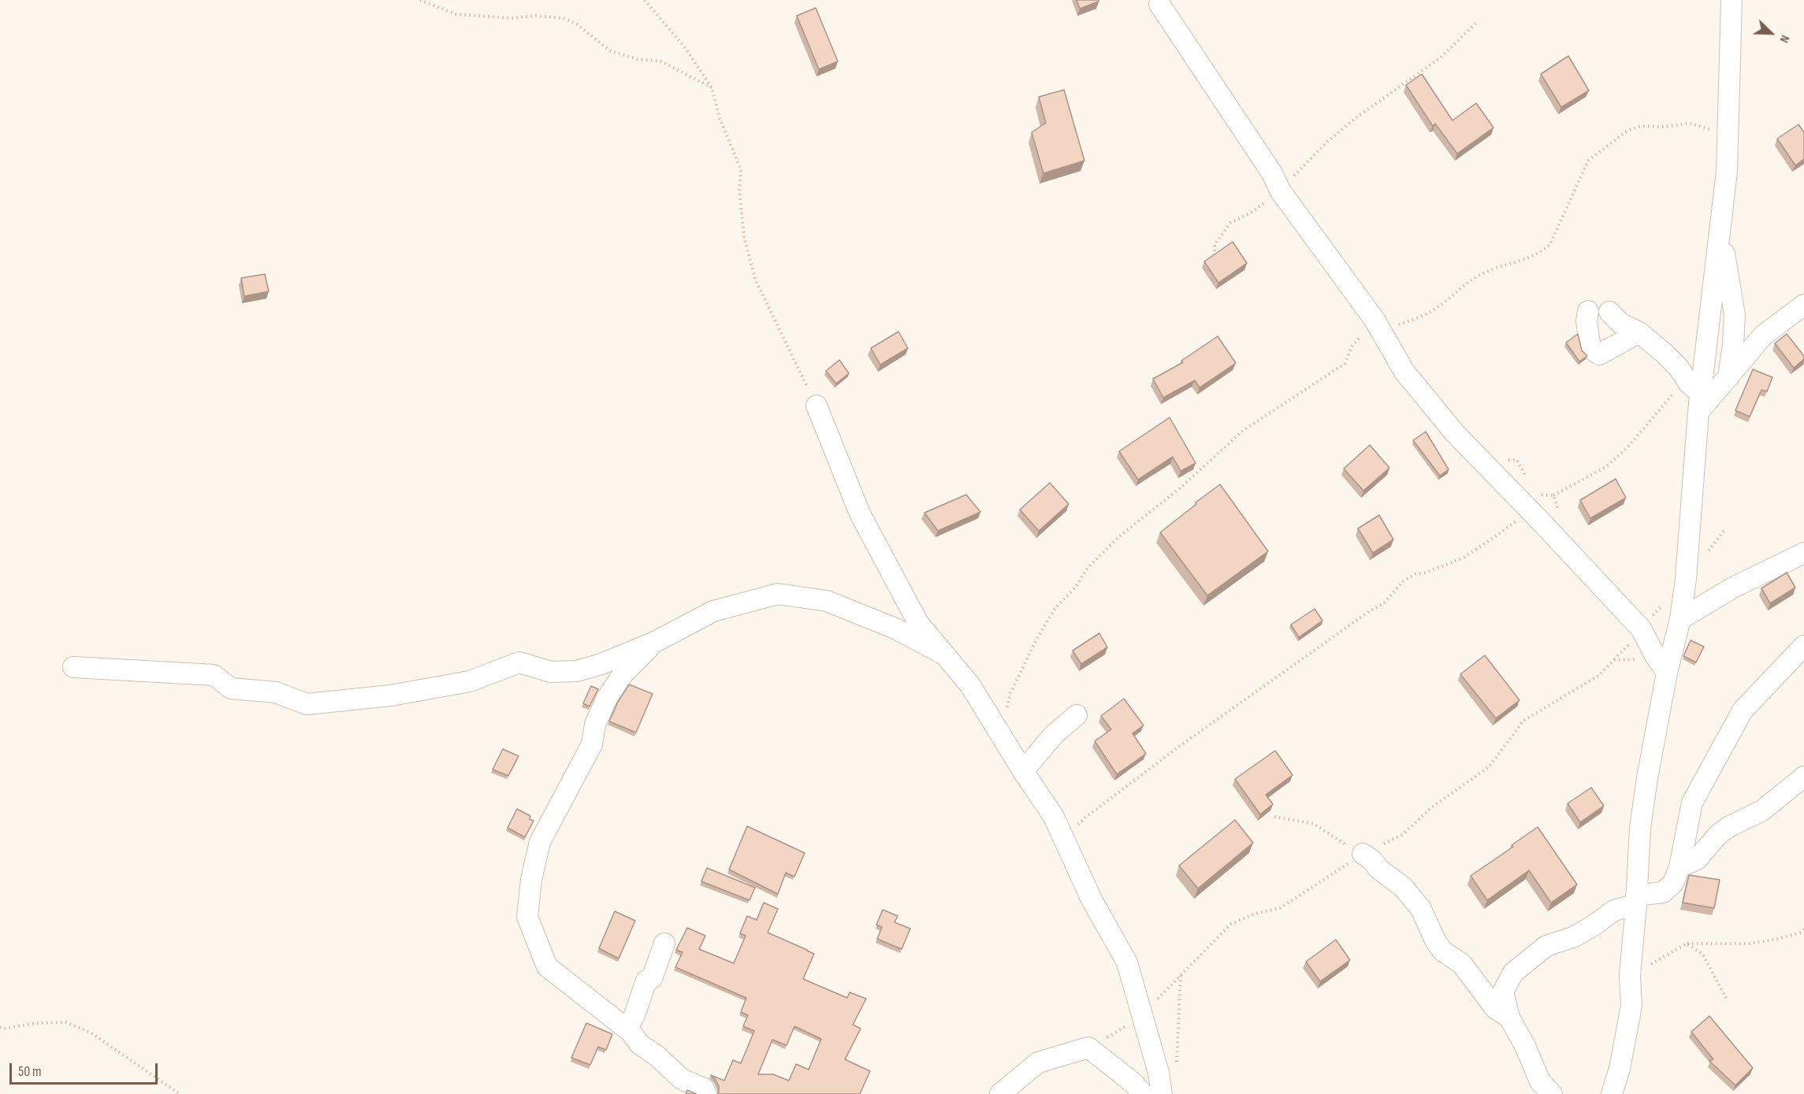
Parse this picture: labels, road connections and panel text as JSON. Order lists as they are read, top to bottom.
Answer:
{
  "scale_bar": "50 m",
  "north": "bottom right"
}
